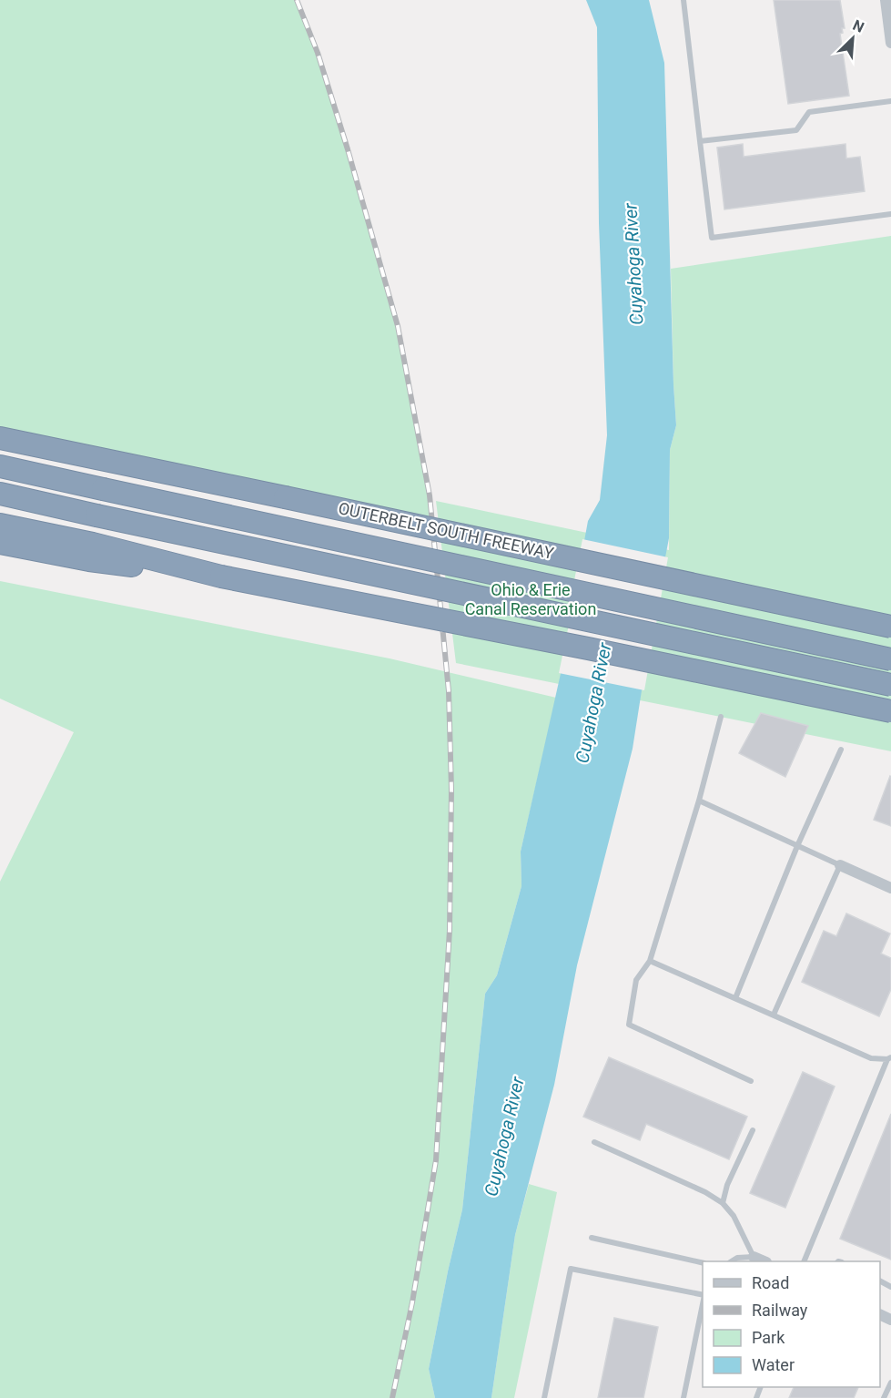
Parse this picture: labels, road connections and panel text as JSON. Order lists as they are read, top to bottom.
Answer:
{
  "streets": {
    "highway": ["OUTERBELT SOUTH FREEWAY"]
  },
  "water": ["Cuyahoga River"],
  "parks": ["Ohio & Erie Canal Reservation"],
  "legend": [
    "Road",
    "Railway",
    "Park",
    "Water"
  ],
  "north": "top right"
}
